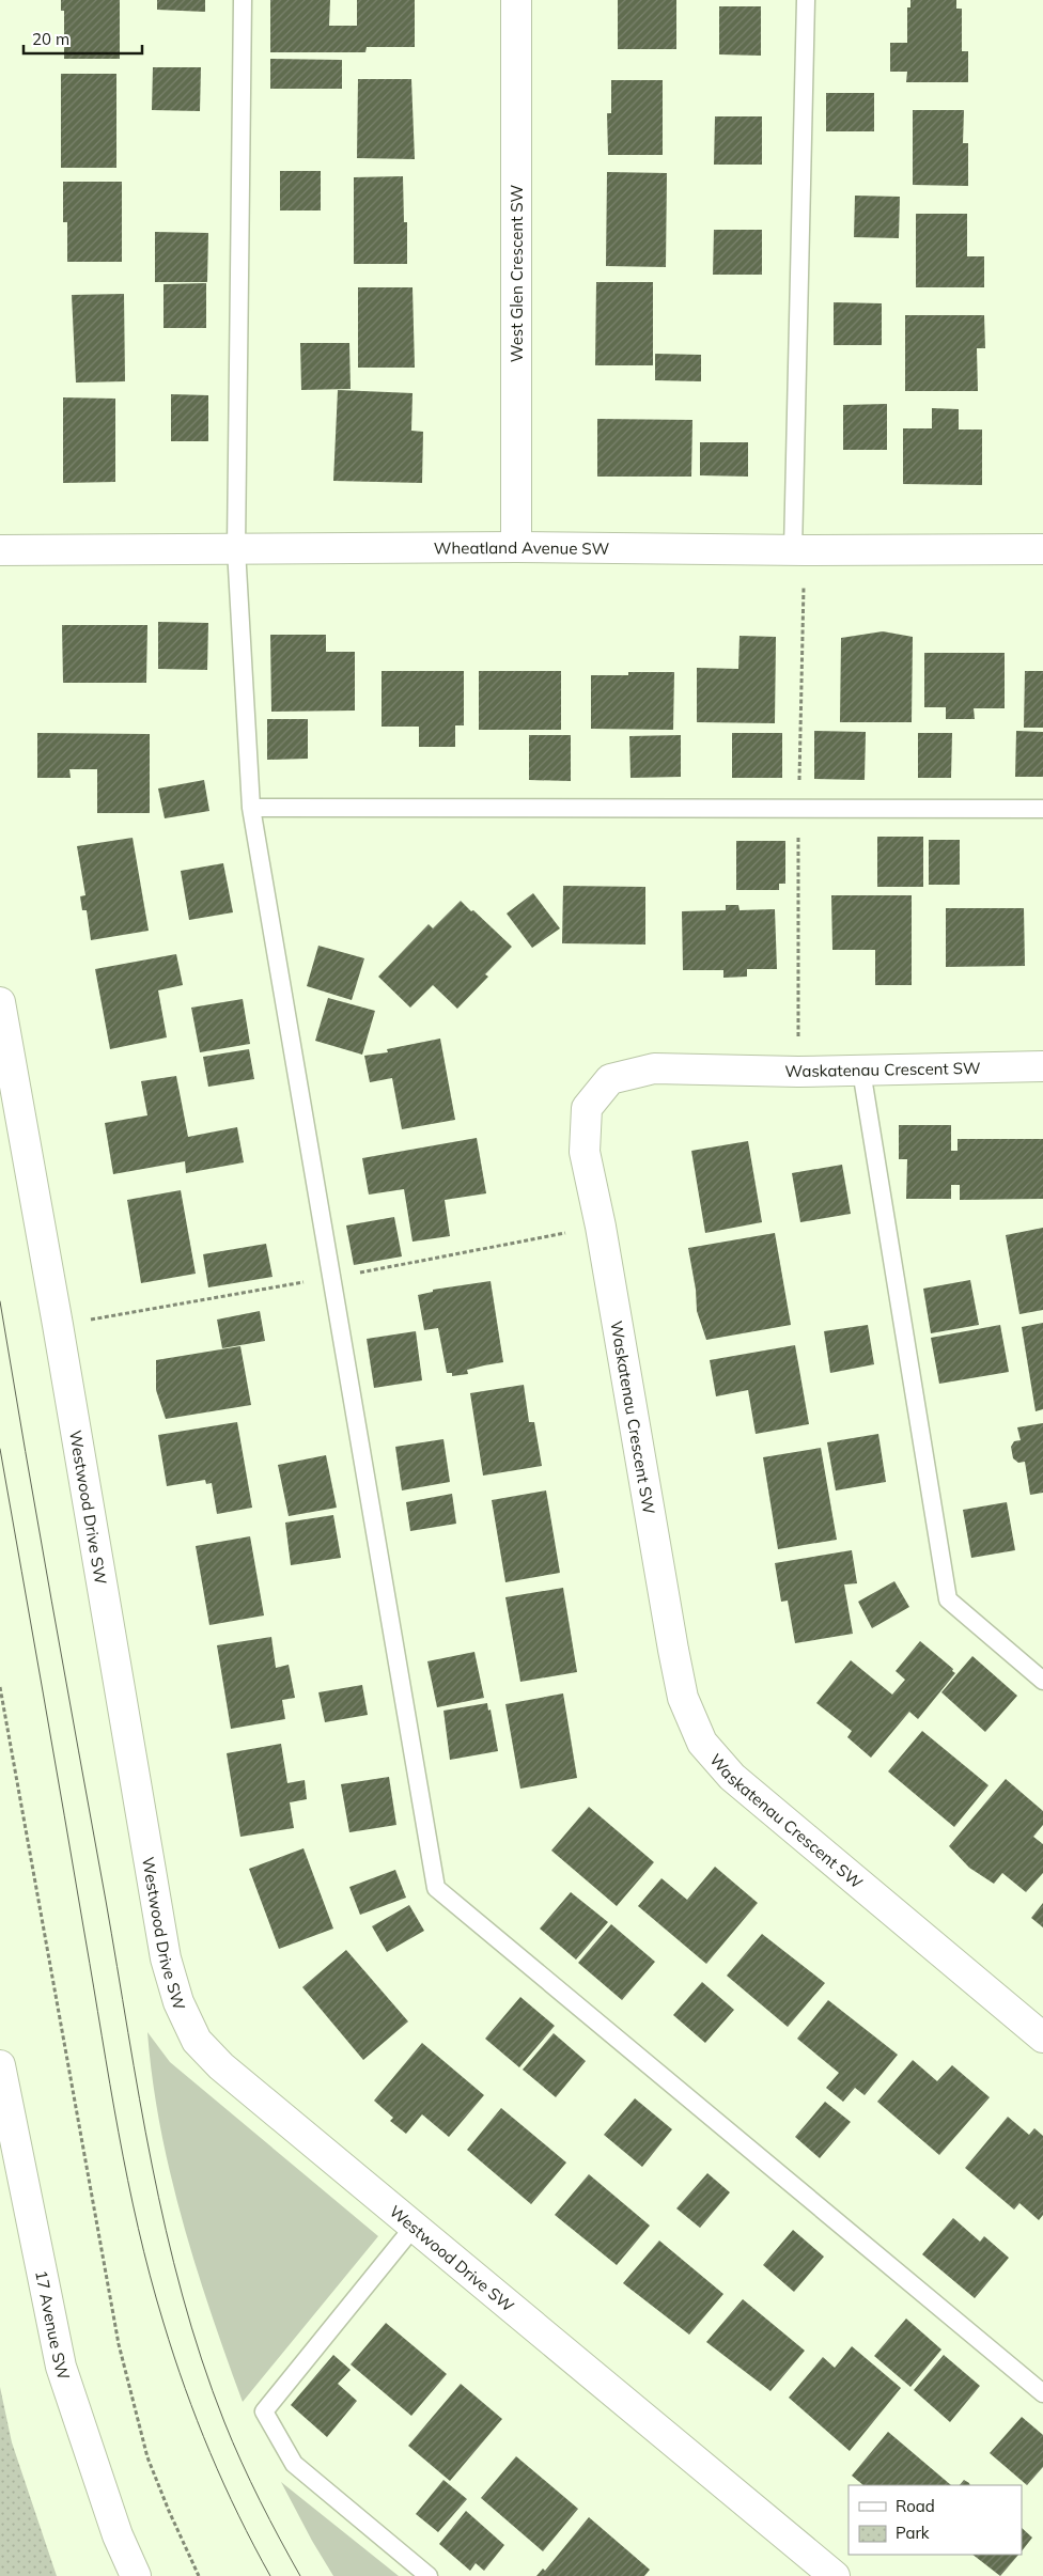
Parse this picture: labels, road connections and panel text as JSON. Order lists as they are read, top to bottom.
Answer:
{
  "streets": {
    "street": [
      "West Glen Crescent SW",
      "Wheatland Avenue SW",
      "Waskatenau Crescent SW",
      "Westwood Drive SW",
      "17 Avenue SW"
    ]
  },
  "crossings": [
    ["West Glen Crescent SW", "Wheatland Avenue SW"]
  ],
  "legend": ["Road", "Park"],
  "scale_bar": "20 m"
}
